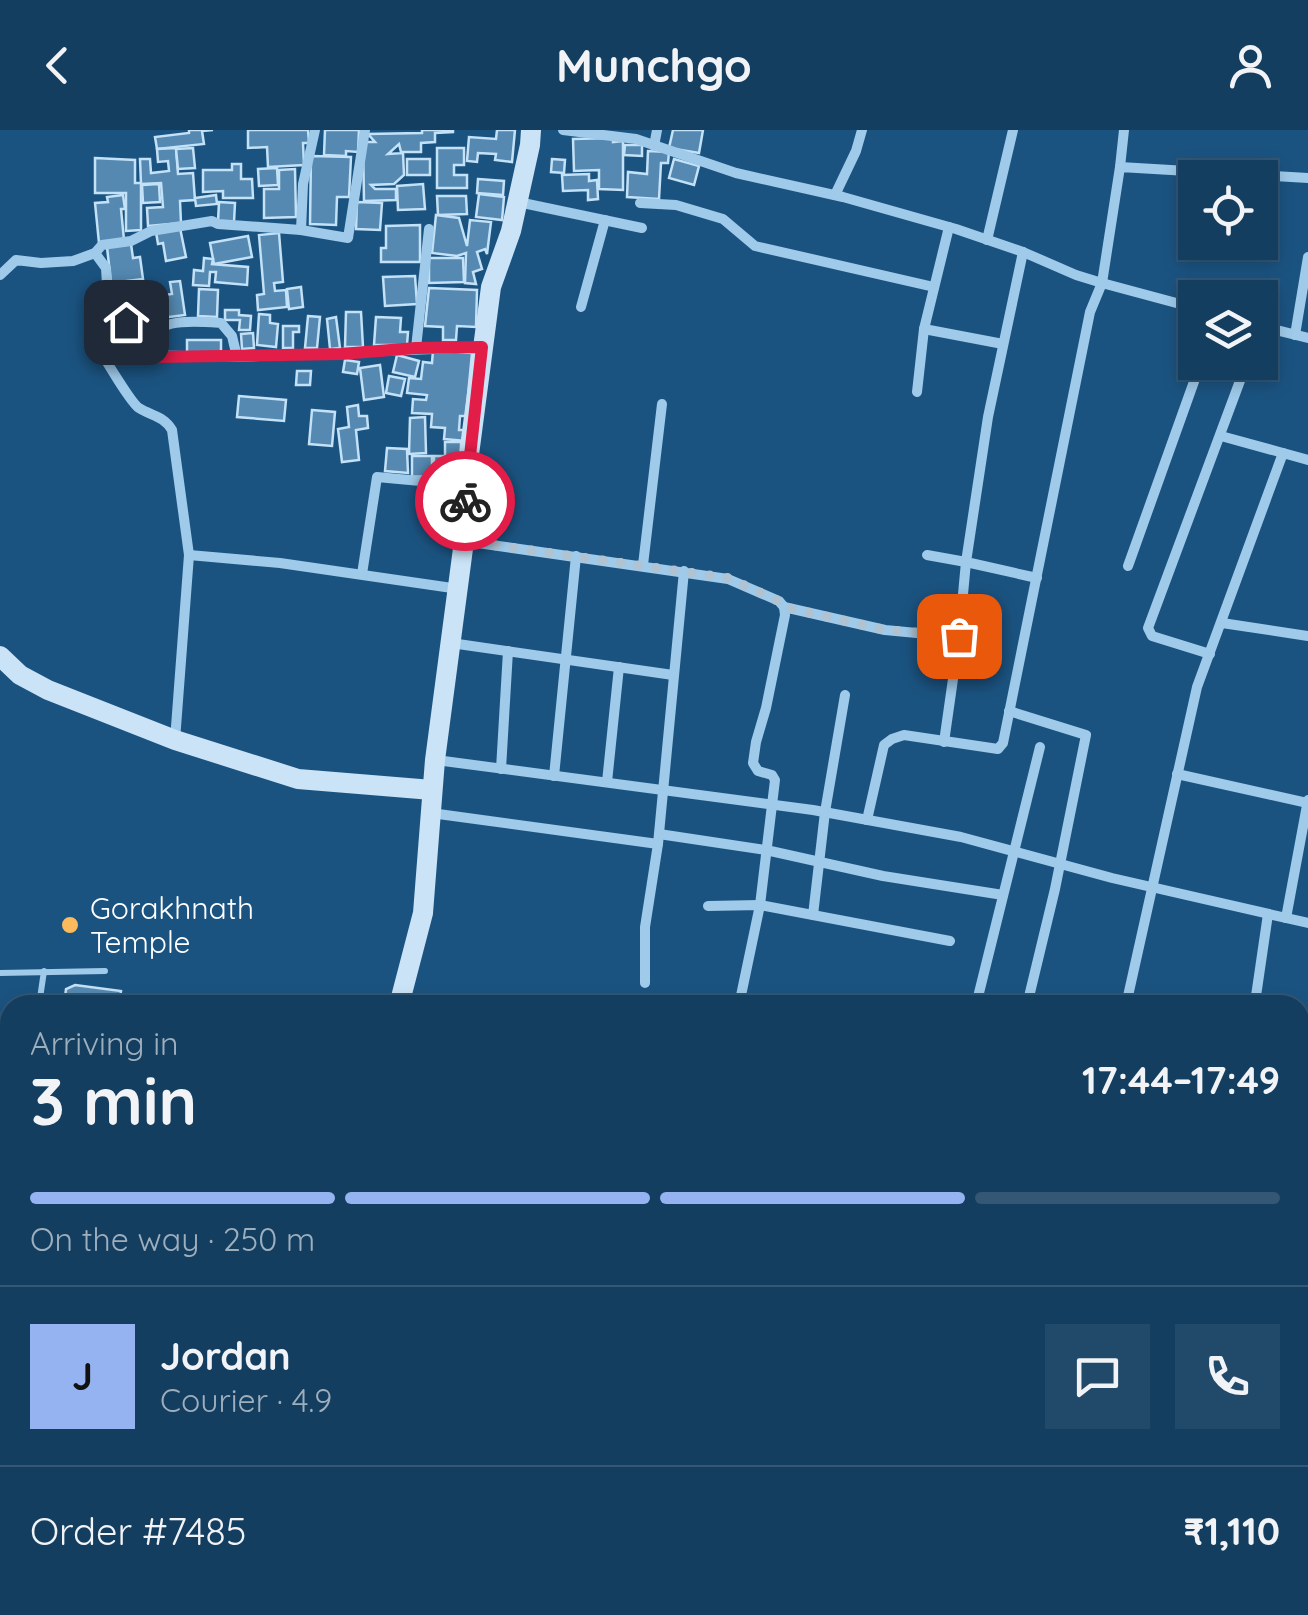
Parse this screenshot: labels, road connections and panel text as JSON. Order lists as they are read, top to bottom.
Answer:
{
  "places": ["Gorakhnath Temple"],
  "page": {
    "header": "Munchgo",
    "heading": ["3 min", "Arriving in", "17:44–17:49"],
    "panel": [
      "Jordan",
      "Courier · 4.9",
      "Order #7485",
      "₹1,110"
    ],
    "bar": "On the way · 250 m",
    "round": "J"
  }
}
